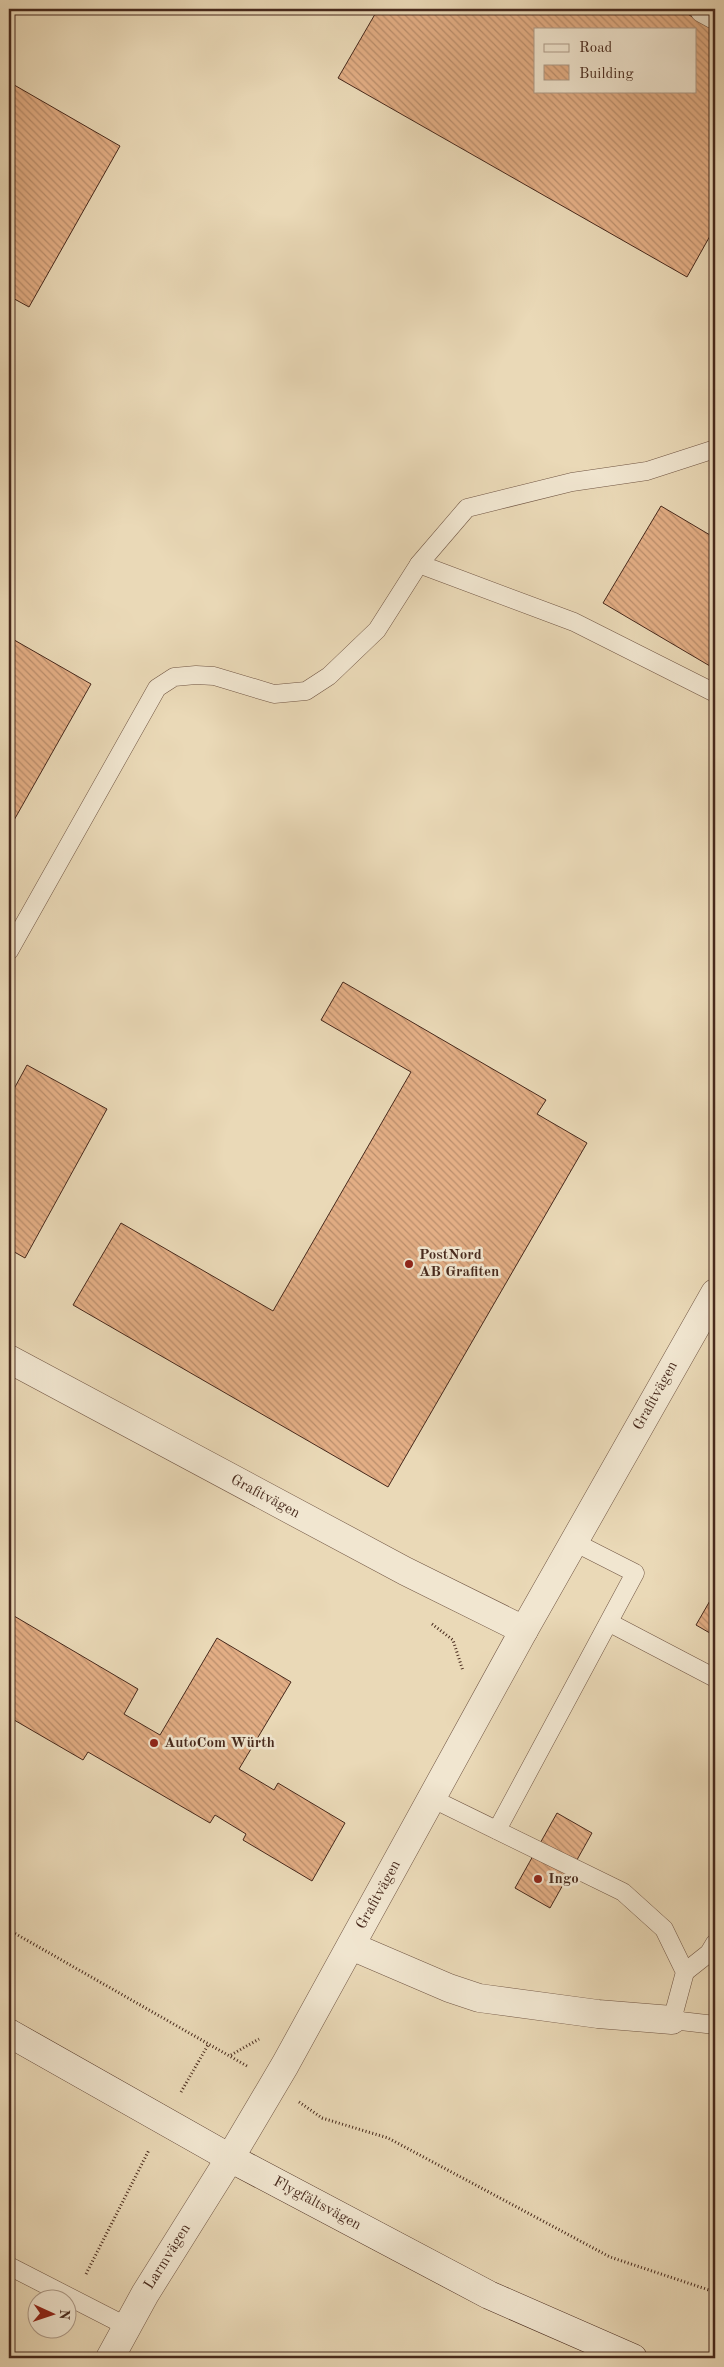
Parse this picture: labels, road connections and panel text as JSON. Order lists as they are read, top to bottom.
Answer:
{
  "streets": {
    "street": ["Grafitvägen", "Flygfältsvägen", "Larmvägen"]
  },
  "crossings": [
    ["Grafitvägen", "Flygfältsvägen"],
    ["Grafitvägen", "Larmvägen"],
    ["Flygfältsvägen", "Larmvägen"]
  ],
  "places": ["PostNord AB Grafiten", "AutoCom Würth", "Ingo"],
  "legend": ["Road", "Building"],
  "north": "right"
}
